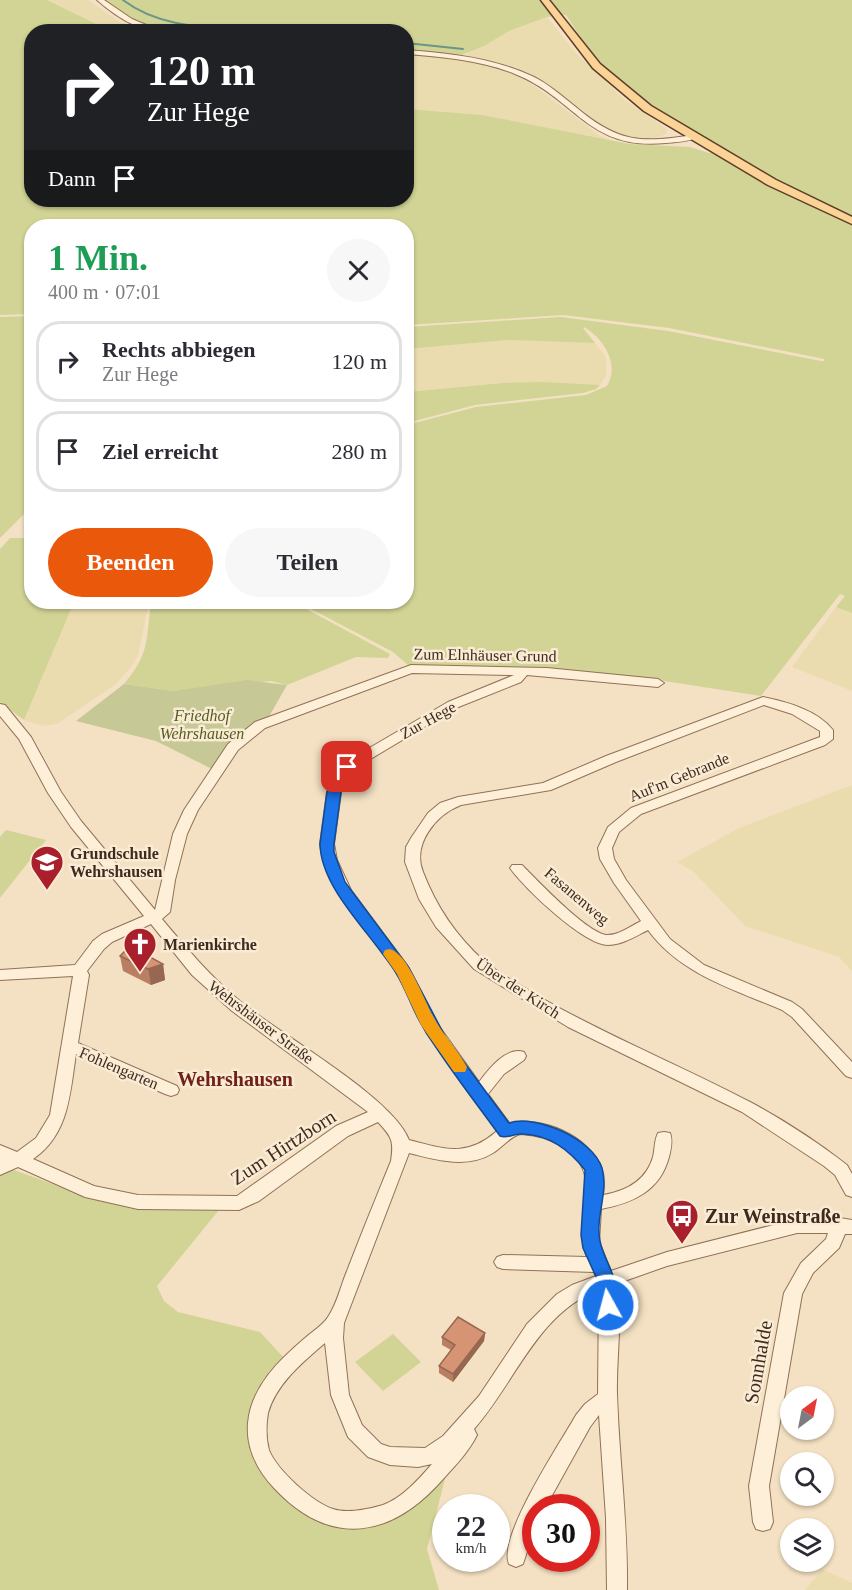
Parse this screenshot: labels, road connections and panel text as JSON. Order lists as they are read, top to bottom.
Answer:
{
  "streets": {
    "street": [
      "Zum Elnhäuser Grund",
      "Zur Hege",
      "Auf'm Gebrande",
      "Fasanenweg",
      "Über der Kirch",
      "Wehrshäuser Straße",
      "Fohlengarten",
      "Zum Hirtzborn",
      "Sonnhalde"
    ]
  },
  "crossings": [
    ["Zum Elnhäuser Grund", "Zur Hege"],
    ["Zum Elnhäuser Grund", "Wehrshäuser Straße"],
    ["Auf'm Gebrande", "Fasanenweg"],
    ["Auf'm Gebrande", "Über der Kirch"],
    ["Wehrshäuser Straße", "Zum Hirtzborn"],
    ["Fohlengarten", "Zum Hirtzborn"]
  ],
  "districts": ["Wehrshausen"],
  "parks": ["Friedhof Wehrshausen"],
  "places": {
    "school or university": ["Grundschule Wehrshausen"],
    "church": ["Marienkirche"],
    "bus stop": ["Zur Weinstraße"]
  },
  "north": "top right",
  "page": {
    "turn": ["120 m", "Zur Hege"],
    "then": "Dann",
    "heading": ["1 Min.", "400 m · 07:01"],
    "list": [
      {
        "name": "Rechts abbiegen",
        "note": "Zur Hege",
        "value": "120 m"
      },
      {
        "name": "Ziel erreicht",
        "value": "280 m"
      }
    ],
    "buttons": ["Beenden", "Teilen"],
    "speed": "22 km/h",
    "limit": "30"
  }
}
